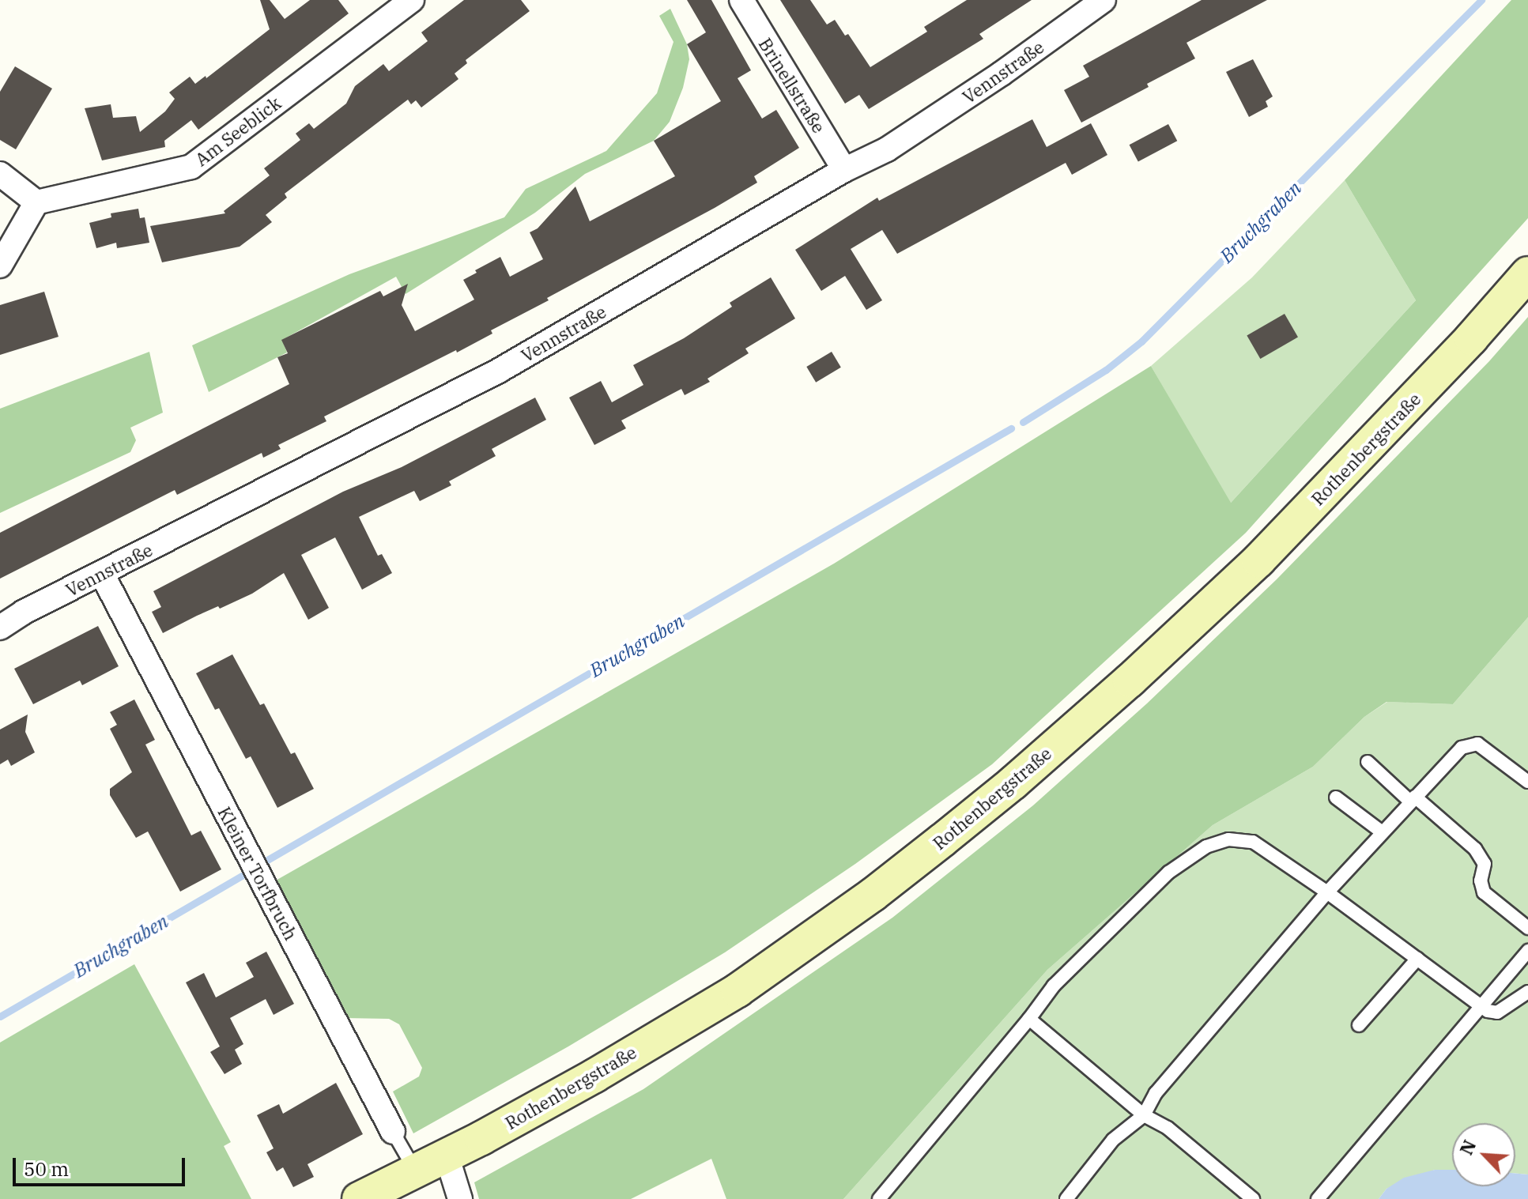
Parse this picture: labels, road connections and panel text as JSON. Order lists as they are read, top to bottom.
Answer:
{
  "streets": {
    "main road": ["Rothenbergstraße"],
    "street": [
      "Vennstraße",
      "Brinellstraße",
      "Am Seeblick",
      "Kleiner Torfbruch"
    ]
  },
  "crossings": [
    ["Vennstraße", "Brinellstraße"],
    ["Vennstraße", "Kleiner Torfbruch"],
    ["Rothenbergstraße", "Kleiner Torfbruch"]
  ],
  "water": ["Bruchgraben"],
  "scale_bar": "50 m",
  "north": "top left"
}
